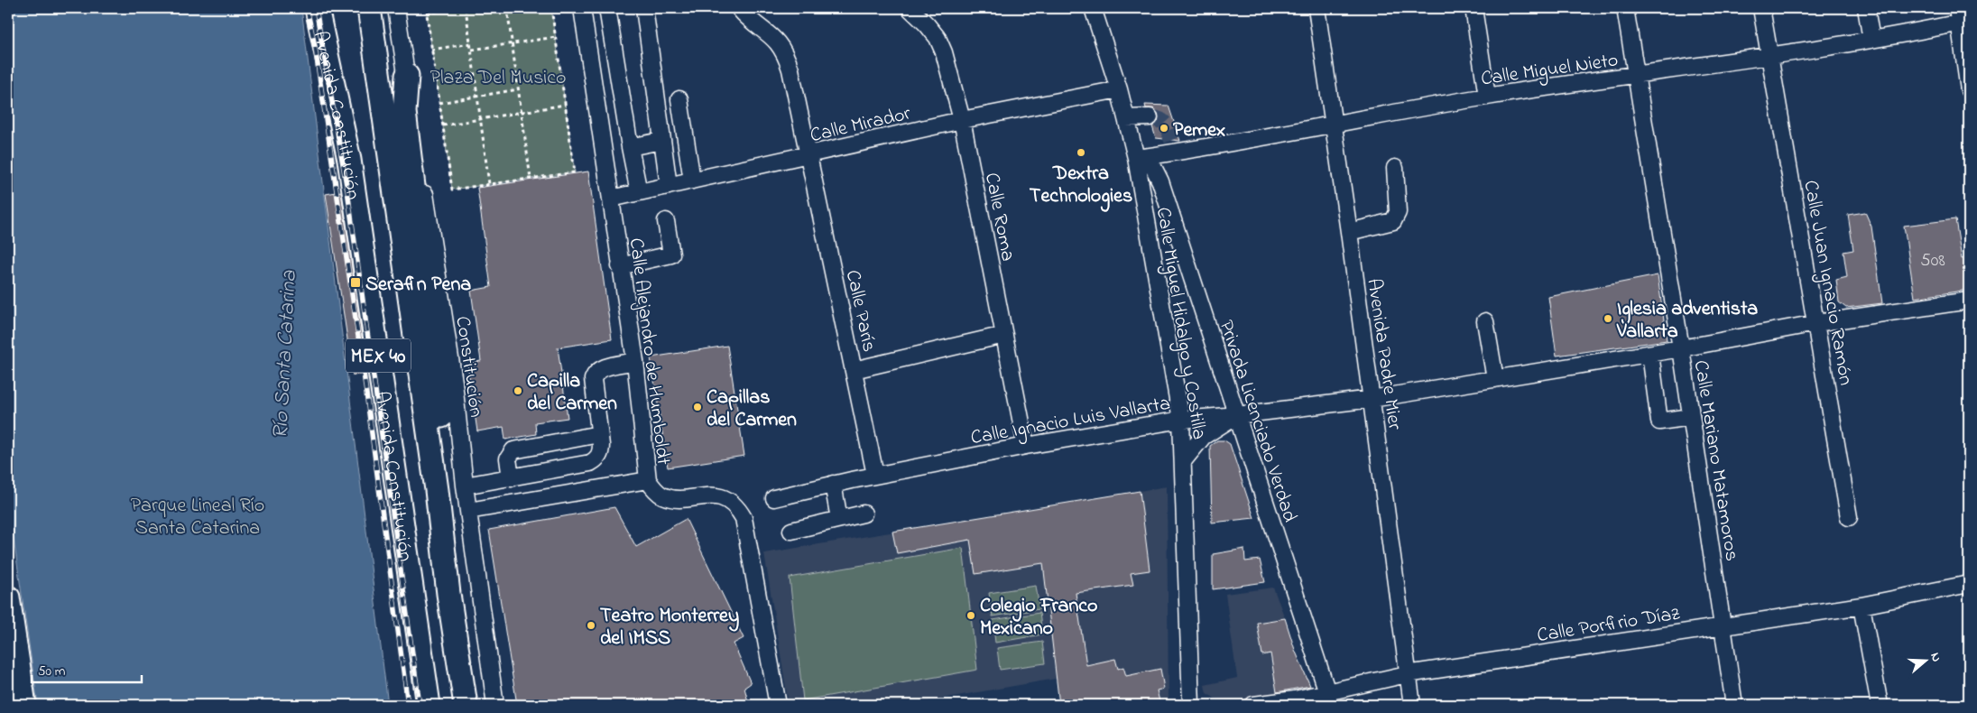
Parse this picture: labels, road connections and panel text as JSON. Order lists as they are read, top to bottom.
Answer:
{
  "streets": {
    "highway": ["Avenida Constitución", "MEX 40"],
    "street": [
      "Calle Miguel Nieto",
      "Calle Mirador",
      "Calle Roma",
      "Calle Juan Ignacio Ramón",
      "Calle París",
      "Calle Miguel Hidalgo y Costilla",
      "Calle Alejandro de Humboldt",
      "Avenida Padre Mier",
      "Constitución",
      "Calle Ignacio Luis Vallarta",
      "Privada Licenciado Verdad",
      "Calle Mariano Matamoros",
      "Calle Porfirio Díaz"
    ]
  },
  "crossings": [
    ["Calle Miguel Nieto", "Calle Juan Ignacio Ramón"],
    ["Calle Miguel Nieto", "Calle Miguel Hidalgo y Costilla"],
    ["Calle Miguel Nieto", "Avenida Padre Mier"],
    ["Calle Miguel Nieto", "Privada Licenciado Verdad"],
    ["Calle Miguel Nieto", "Calle Mariano Matamoros"],
    ["Calle Mirador", "Calle Roma"],
    ["Calle Mirador", "Calle París"],
    ["Calle Mirador", "Calle Miguel Hidalgo y Costilla"],
    ["Calle Mirador", "Calle Alejandro de Humboldt"],
    ["Calle Roma", "Calle Ignacio Luis Vallarta"],
    ["Calle Juan Ignacio Ramón", "Calle Ignacio Luis Vallarta"],
    ["Calle París", "Calle Ignacio Luis Vallarta"],
    ["Calle Miguel Hidalgo y Costilla", "Calle Ignacio Luis Vallarta"],
    ["Calle Miguel Hidalgo y Costilla", "Privada Licenciado Verdad"],
    ["Avenida Padre Mier", "Calle Ignacio Luis Vallarta"],
    ["Avenida Padre Mier", "Calle Porfirio Díaz"],
    ["Calle Ignacio Luis Vallarta", "Privada Licenciado Verdad"],
    ["Calle Ignacio Luis Vallarta", "Calle Mariano Matamoros"],
    ["Privada Licenciado Verdad", "Calle Porfirio Díaz"],
    ["Calle Mariano Matamoros", "Calle Porfirio Díaz"]
  ],
  "water": ["Río Santa Catarina"],
  "parks": ["Plaza Del Musico", "Parque Lineal Río Santa Catarina"],
  "places": {
    "other": [
      "Pemex",
      "Dextra Technologies",
      "Iglesia adventista Vallarta",
      "Capilla del Carmen",
      "Capillas del Carmen",
      "Colegio Franco Mexicano",
      "Teatro Monterrey del IMSS"
    ],
    "transit": ["Serafin Pena"]
  },
  "house_numbers": ["508"],
  "scale_bar": "50 m",
  "north": "right"
}
